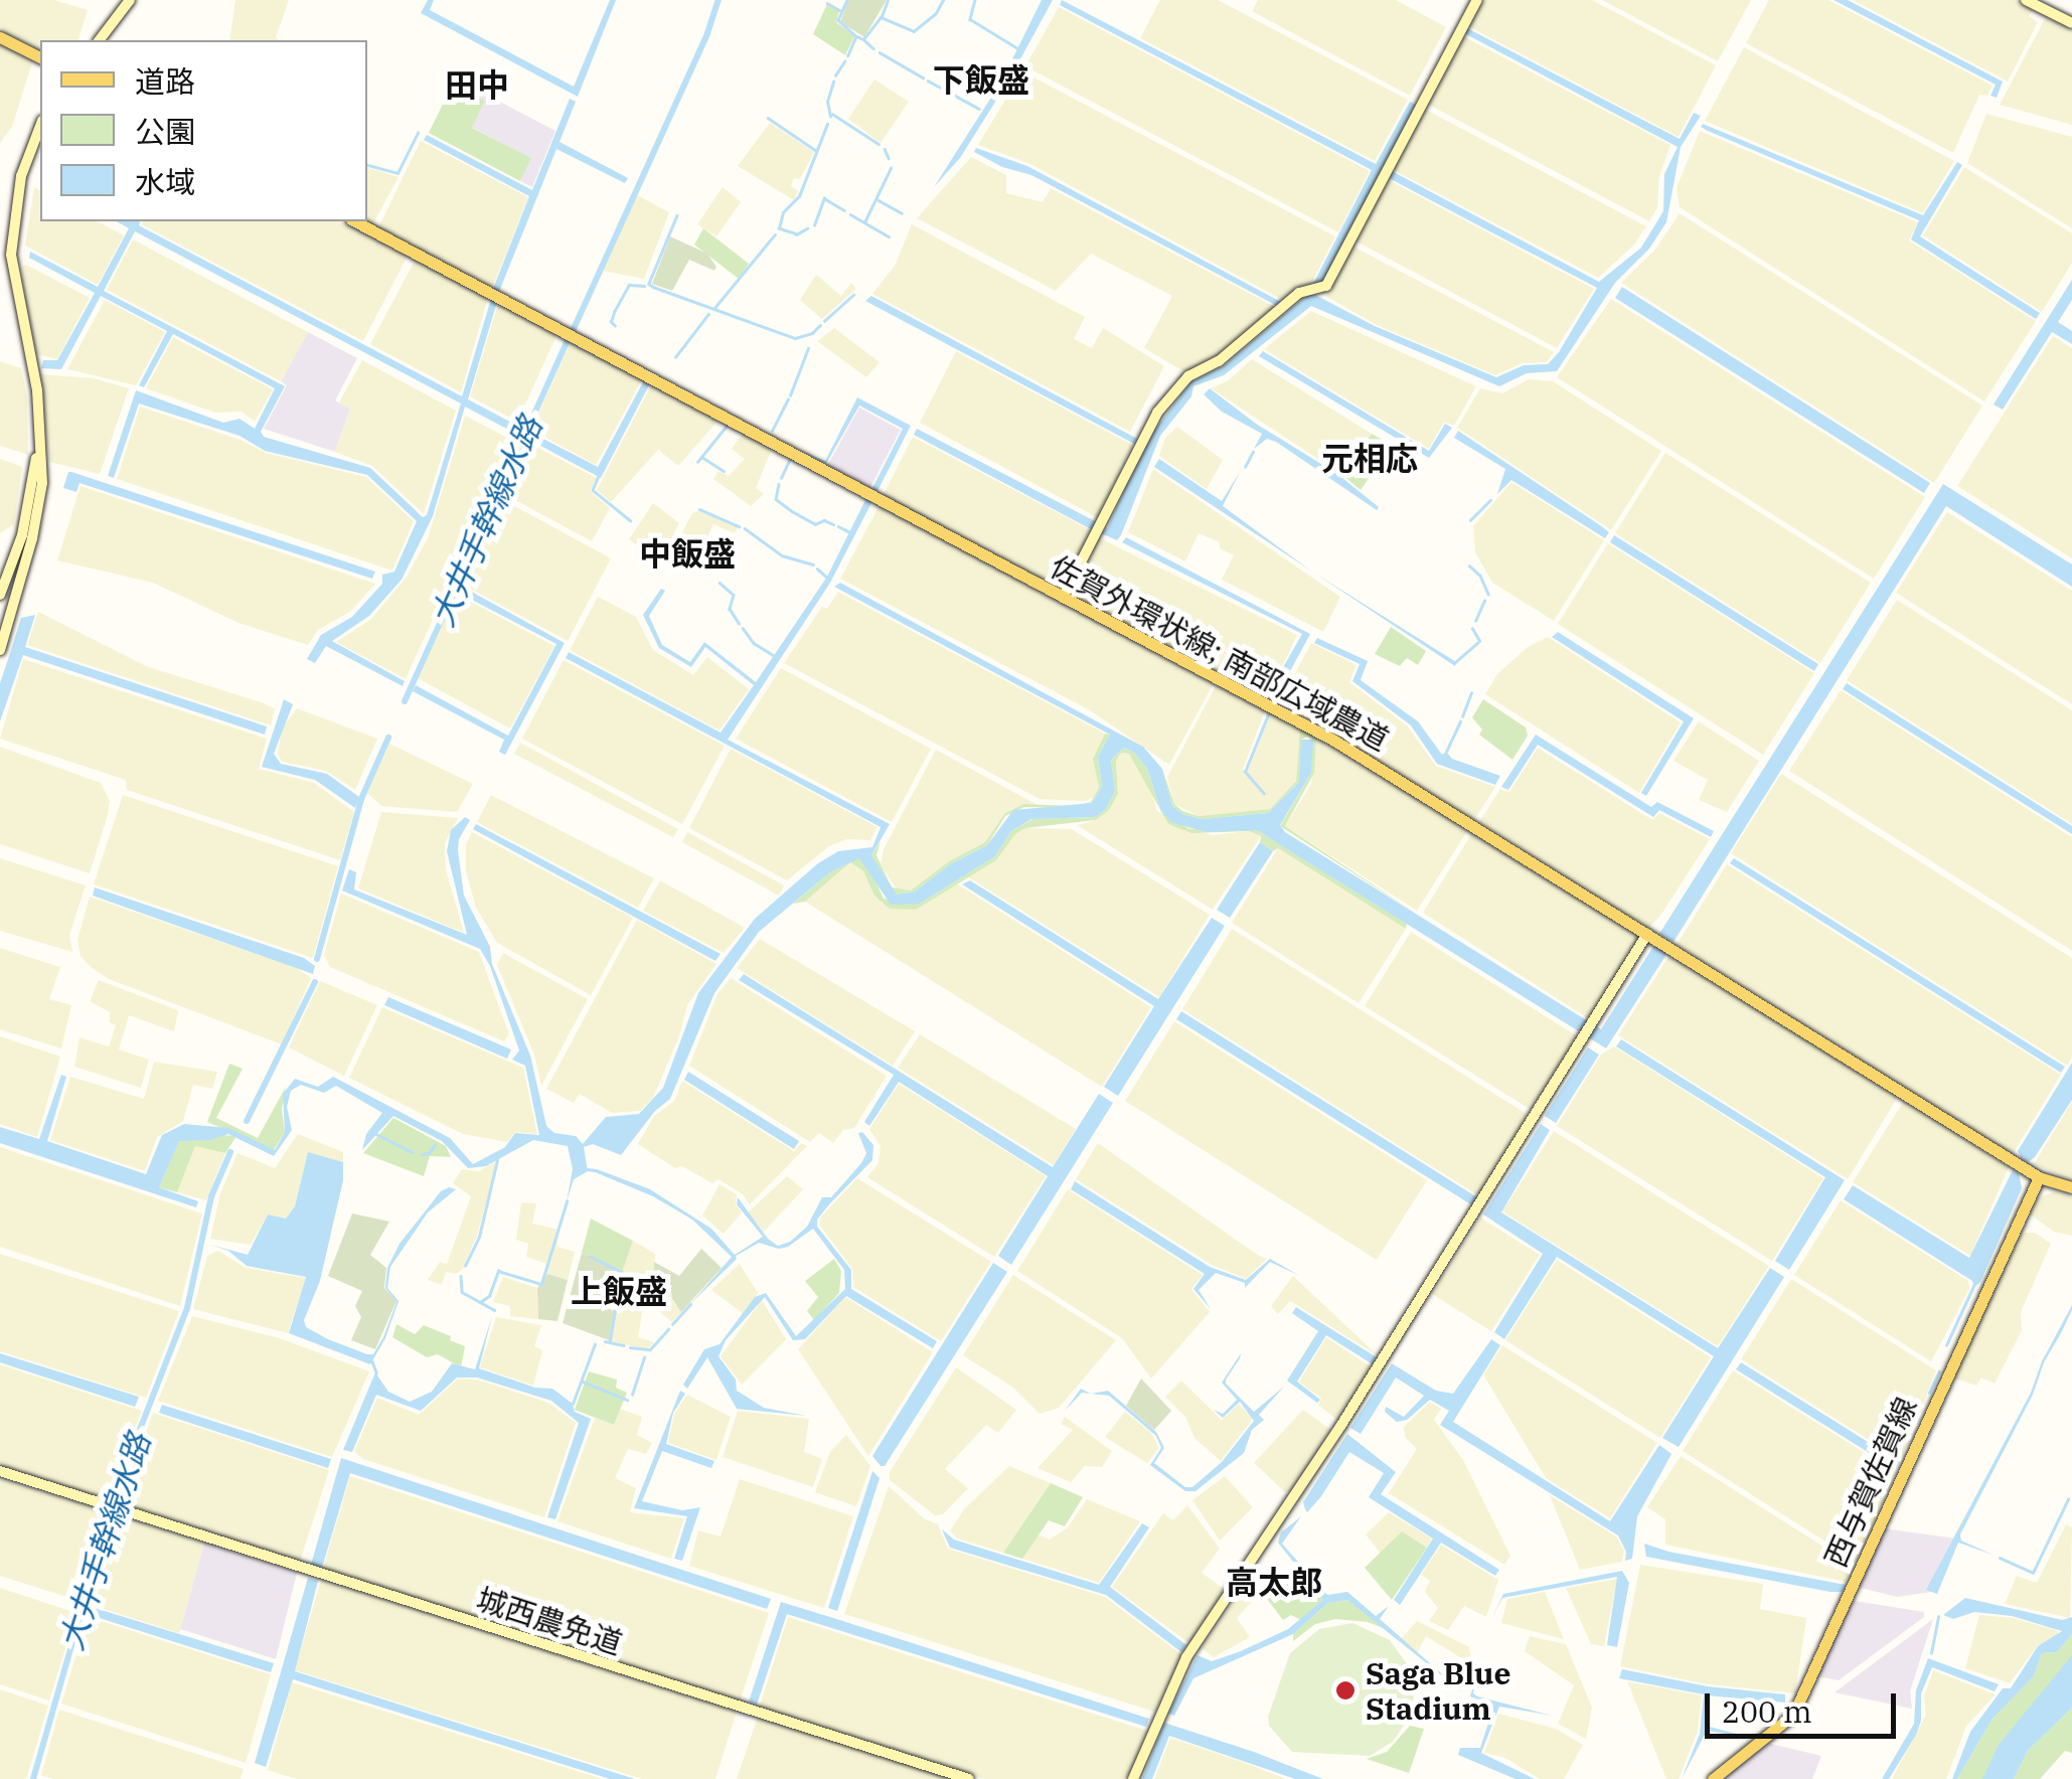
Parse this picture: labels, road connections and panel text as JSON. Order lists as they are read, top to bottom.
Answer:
{
  "streets": {
    "main road": ["佐賀外環状線; 南部広域農道", "西与賀佐賀線"],
    "street": ["城西農免道"]
  },
  "crossings": [
    ["佐賀外環状線; 南部広域農道", "西与賀佐賀線"]
  ],
  "districts": [
    "下飯盛",
    "田中",
    "元相応",
    "中飯盛",
    "上飯盛",
    "高太郎"
  ],
  "water": ["大井手幹線水路"],
  "places": ["Saga Blue Stadium"],
  "legend": ["道路", "公園", "水域"],
  "scale_bar": "200 m"
}
